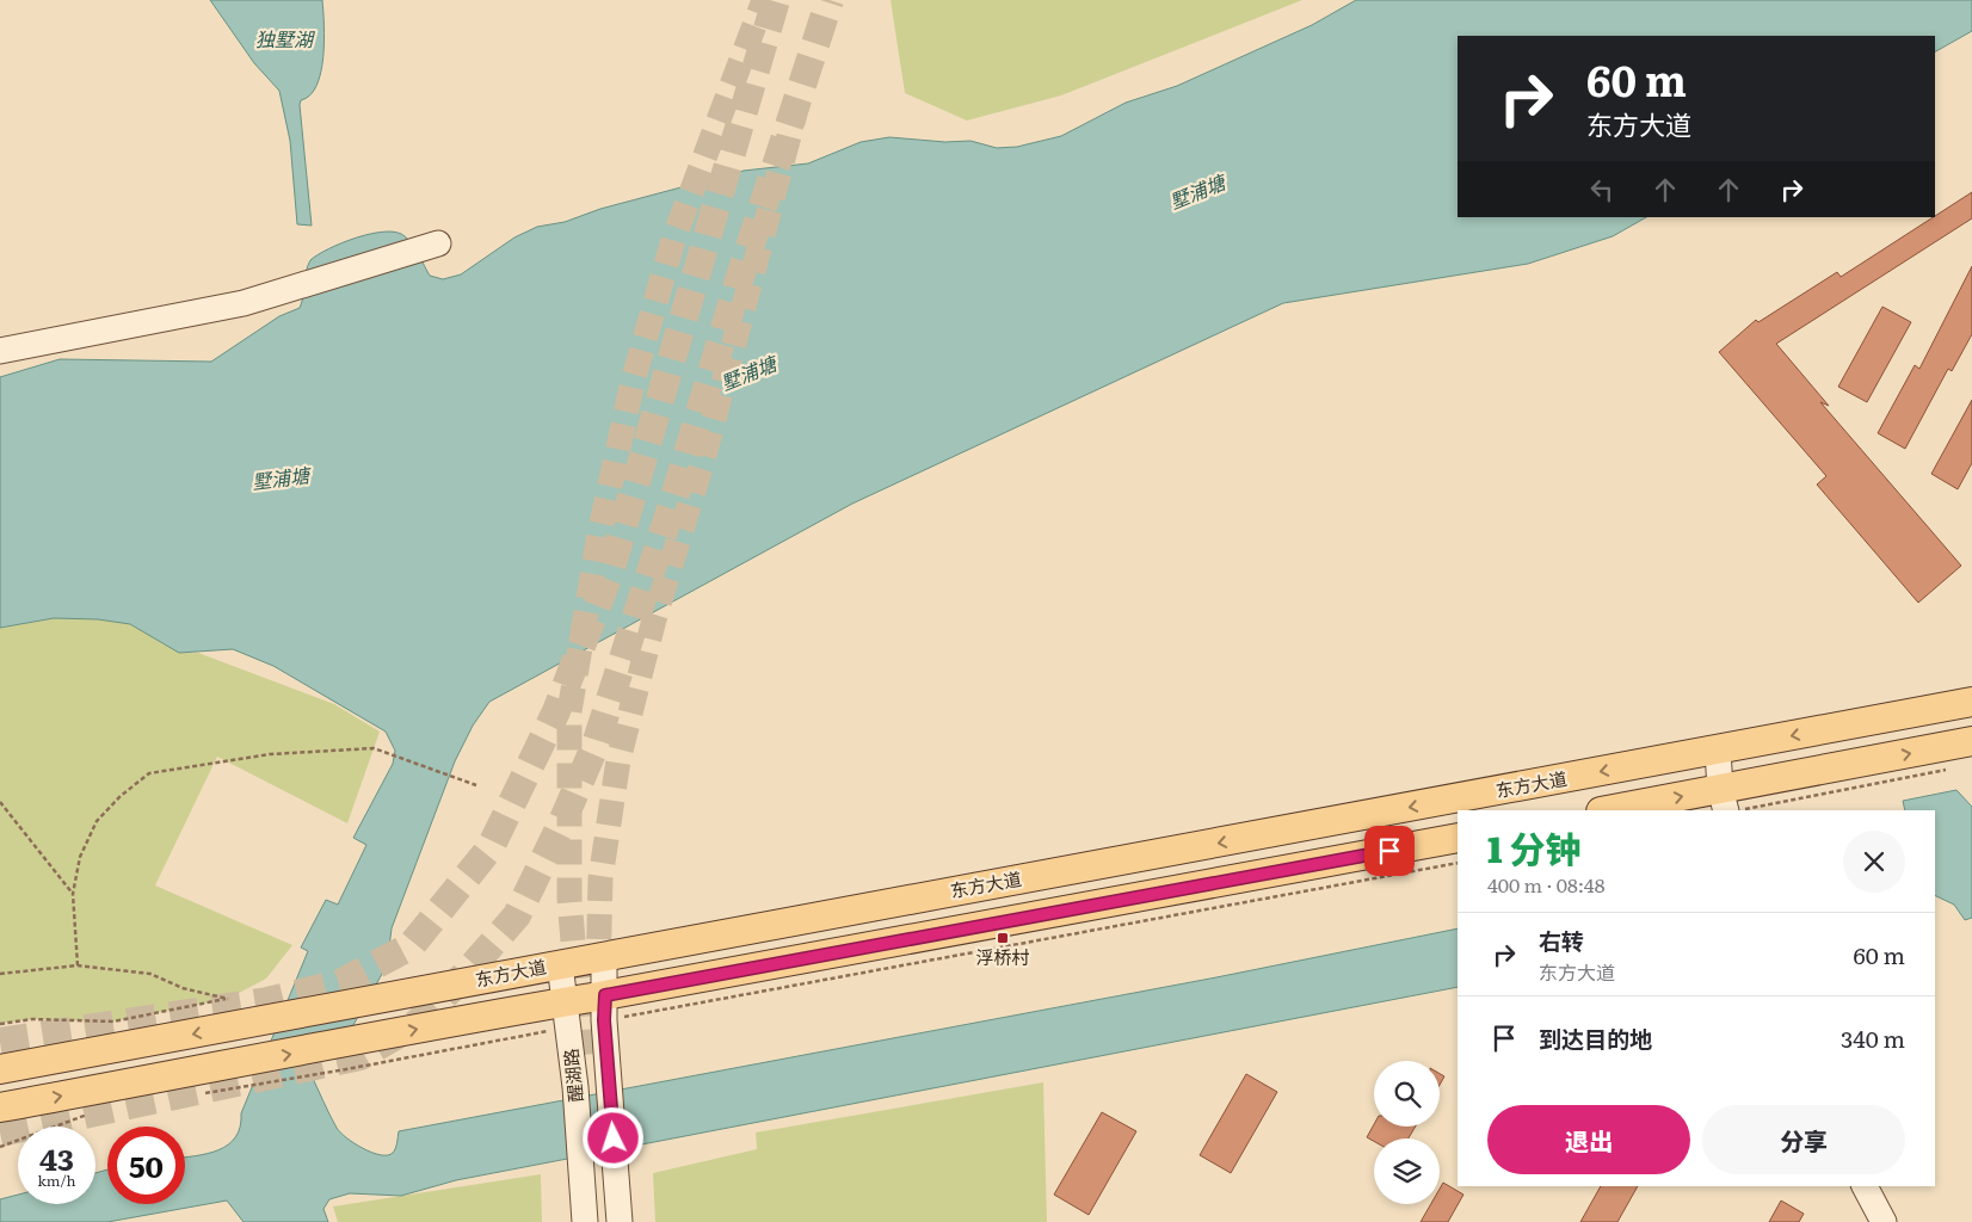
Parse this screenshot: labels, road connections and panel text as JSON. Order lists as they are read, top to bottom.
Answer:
{
  "streets": {
    "main road": ["东方大道"],
    "street": ["醒湖路"]
  },
  "crossings": [
    ["东方大道", "醒湖路"]
  ],
  "water": ["独墅湖", "墅浦塘"],
  "places": {
    "transit": ["浮桥村"]
  },
  "page": {
    "turn": ["60 m", "东方大道"],
    "heading": ["1 分钟", "400 m · 08:48"],
    "list": [
      {
        "name": "右转",
        "note": "东方大道",
        "value": "60 m"
      },
      {
        "name": "到达目的地",
        "value": "340 m"
      }
    ],
    "buttons": ["退出", "分享"],
    "speed": "43 km/h",
    "limit": "50"
  }
}
